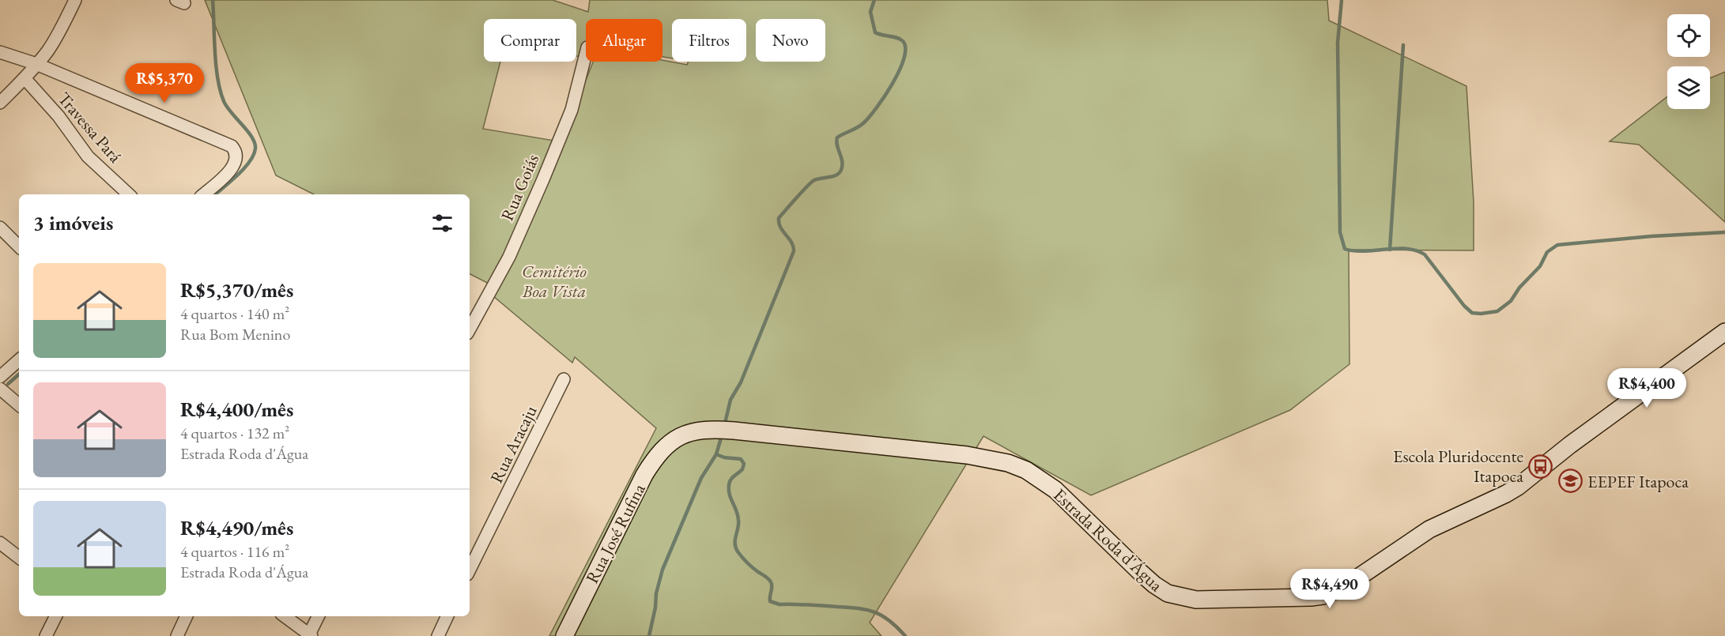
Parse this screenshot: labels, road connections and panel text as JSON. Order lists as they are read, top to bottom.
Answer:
{
  "streets": {
    "street": [
      "Travessa Pará",
      "Rua Goiás",
      "Rua Aracaju",
      "Rua José Rufina",
      "Estrada Roda d'Água"
    ]
  },
  "crossings": [
    ["Rua José Rufina", "Estrada Roda d'Água"]
  ],
  "parks": ["Cemitério Boa Vista"],
  "places": {
    "bus stop": ["Escola Pluridocente Itapoca"],
    "school or university": ["EEPEF Itapoca"]
  },
  "page": {
    "chip": [
      "Comprar",
      "Alugar",
      "Filtros",
      "Novo"
    ],
    "price": ["R$5,370", "R$4,400", "R$4,490"],
    "heading": "3 imóveis",
    "list": [
      {
        "name": "R$5,370/mês",
        "note": "4 quartos · 140 m² · Rua Bom Menino"
      },
      {
        "name": "R$4,400/mês",
        "note": "4 quartos · 132 m² · Estrada Roda d'Água"
      },
      {
        "name": "R$4,490/mês",
        "note": "4 quartos · 116 m² · Estrada Roda d'Água"
      }
    ]
  }
}
